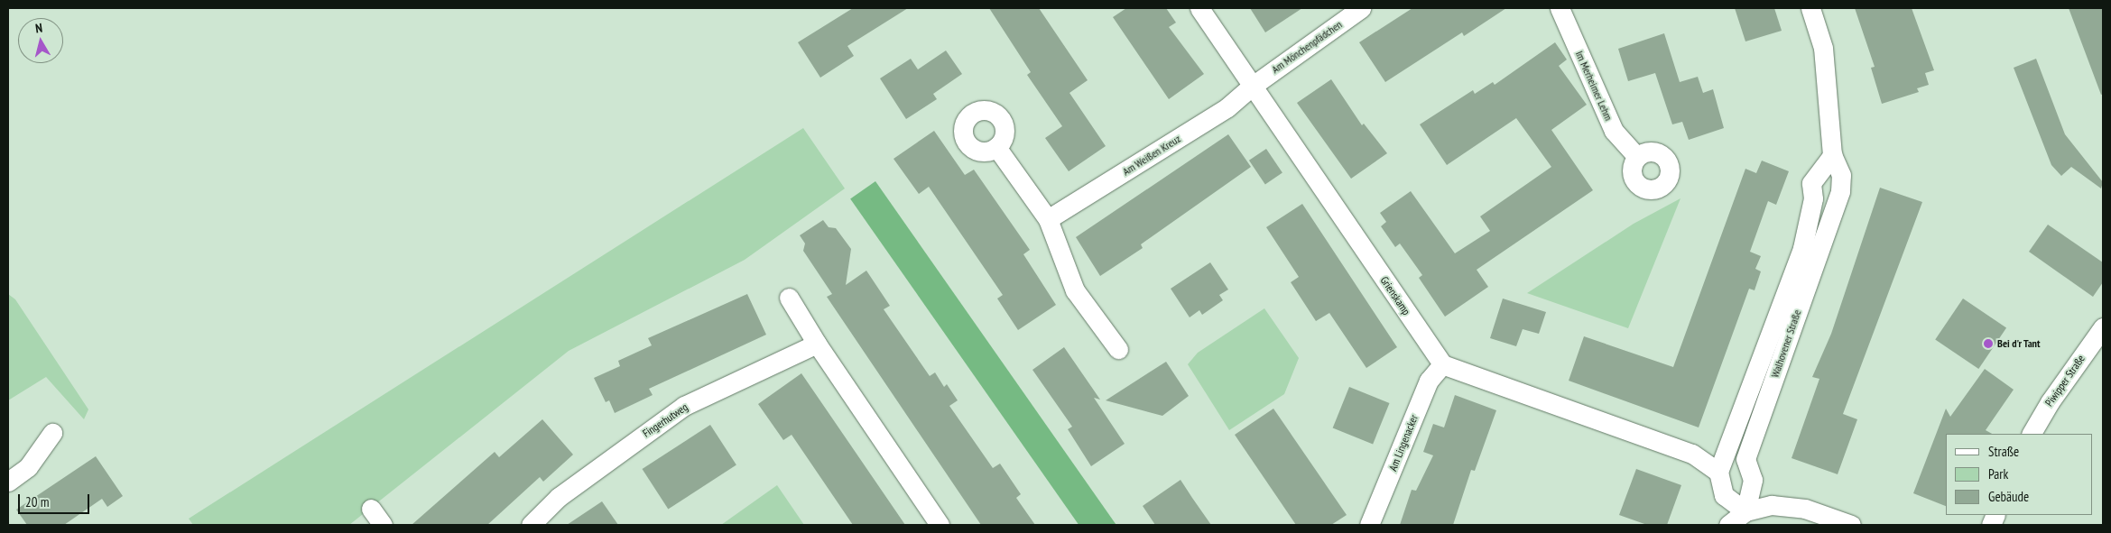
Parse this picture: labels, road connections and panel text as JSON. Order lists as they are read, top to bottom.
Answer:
{
  "streets": {
    "street": [
      "Am Mönchenpfädchen",
      "Im Merheimer Lehm",
      "Am Weißen Kreuz",
      "Grienskamp",
      "Walhovener Straße",
      "Piwipper Straße",
      "Fingerhutweg",
      "Am Lingenacker"
    ]
  },
  "crossings": [
    ["Am Mönchenpfädchen", "Am Weißen Kreuz"],
    ["Am Mönchenpfädchen", "Grienskamp"],
    ["Am Weißen Kreuz", "Grienskamp"],
    ["Grienskamp", "Am Lingenacker"]
  ],
  "places": ["Bei d'r Tant"],
  "legend": ["Straße", "Park", "Gebäude"],
  "scale_bar": "20 m",
  "north": "top"
}
